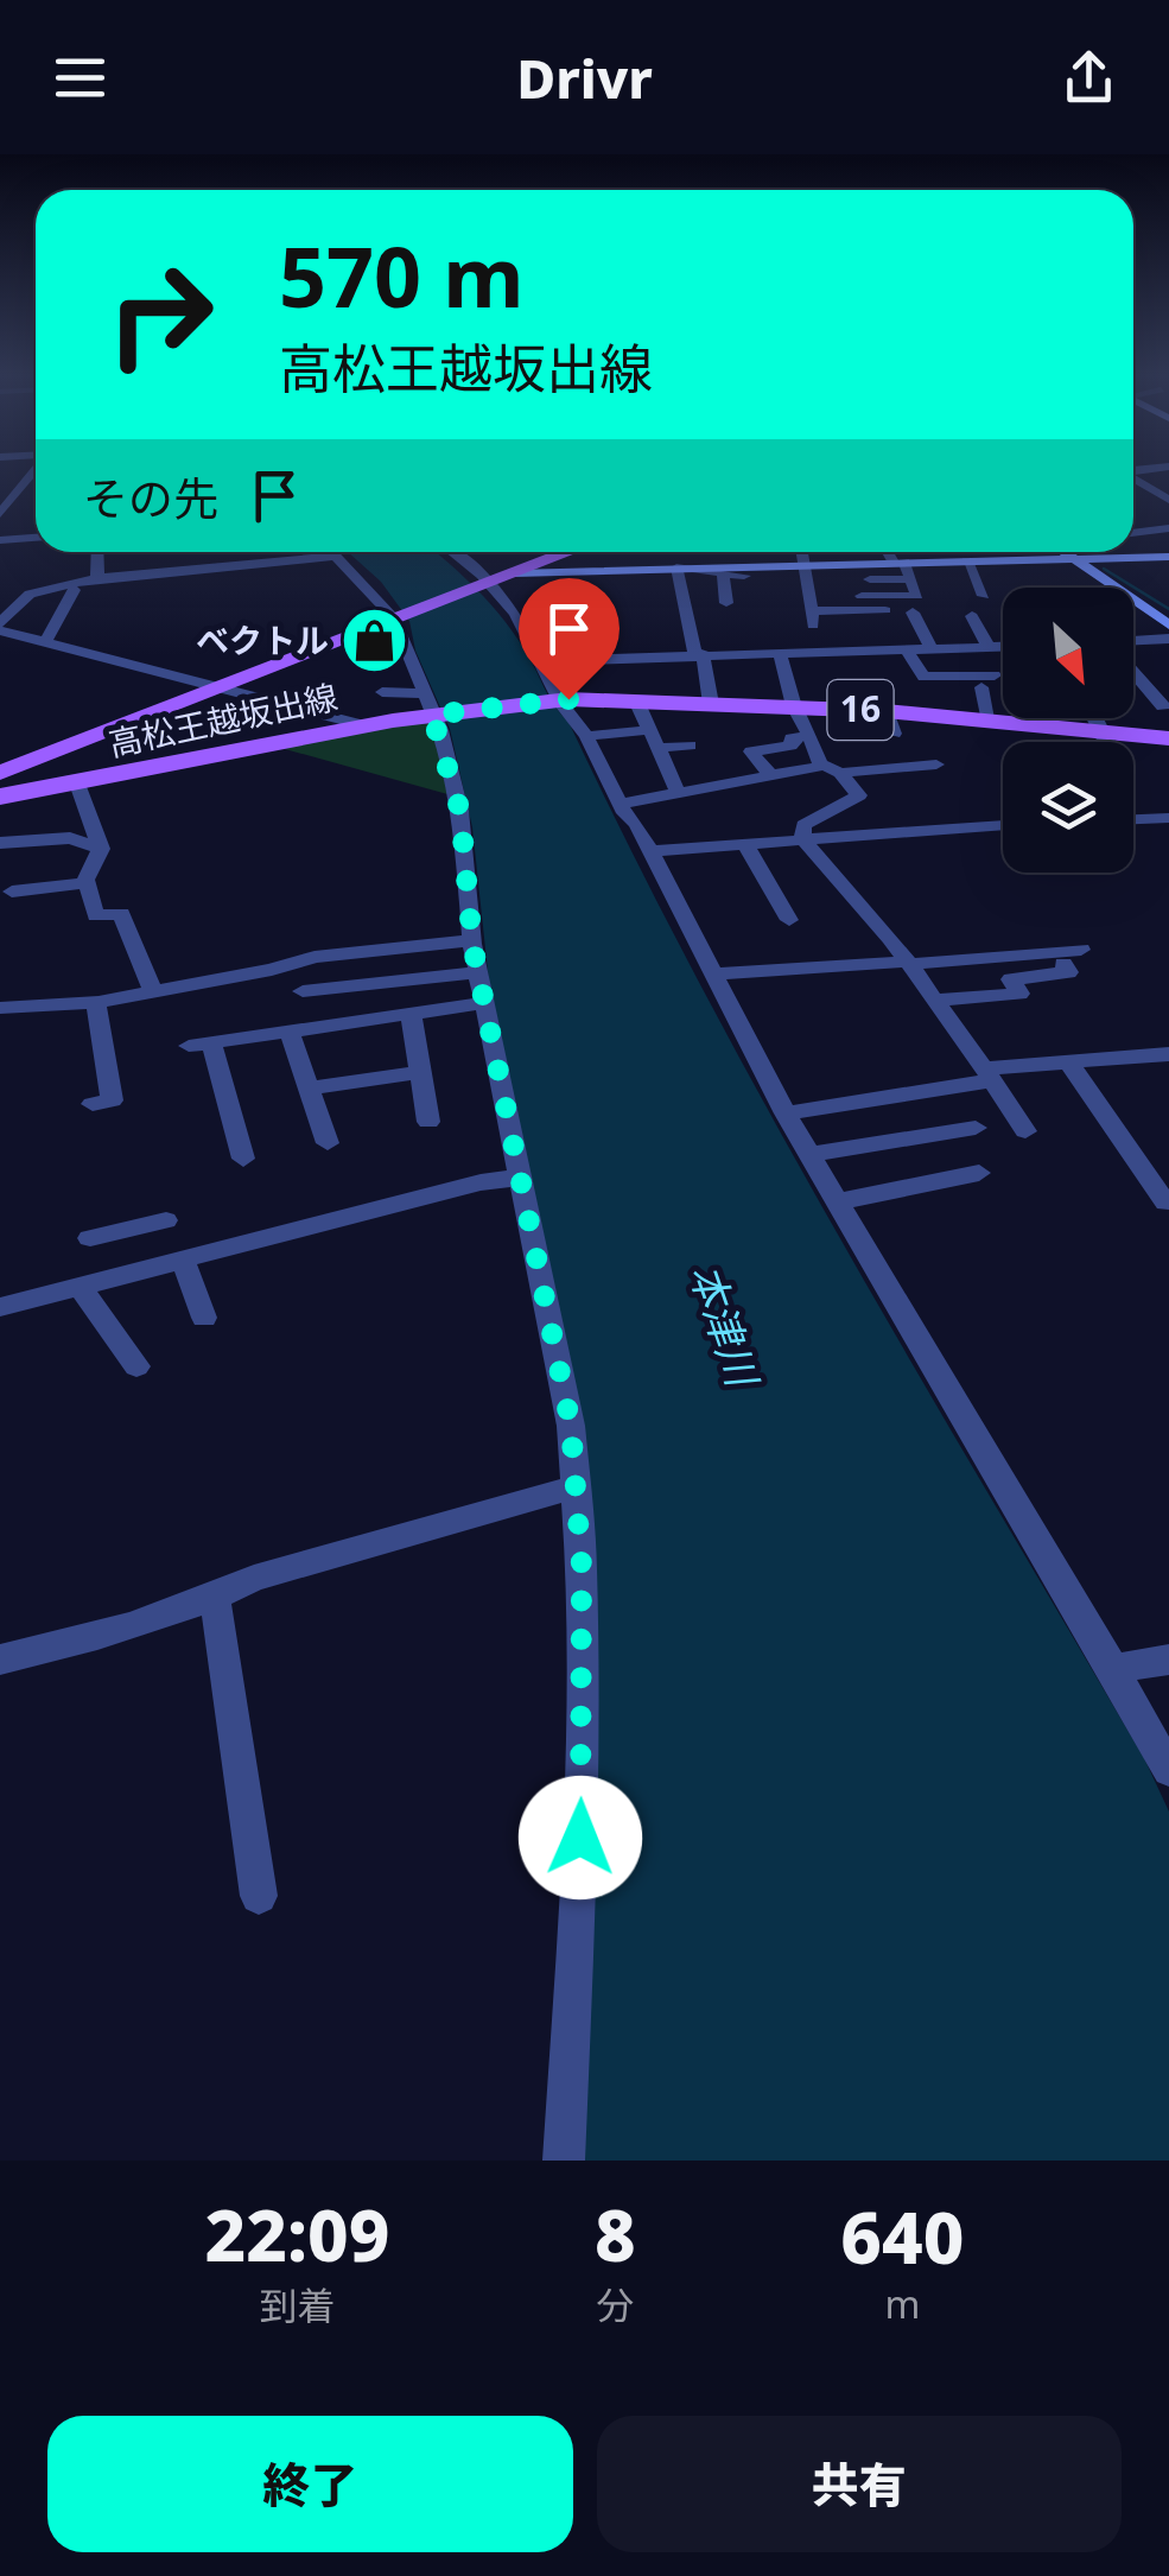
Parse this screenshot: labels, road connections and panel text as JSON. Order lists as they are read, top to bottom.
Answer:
{
  "streets": {
    "main road": ["16", "高松王越坂出線"]
  },
  "water": ["本津川"],
  "places": {
    "shop": ["ベクトル"]
  },
  "north": "bottom right",
  "page": {
    "header": "Drivr",
    "turn": ["570 m", "高松王越坂出線"],
    "then": "その先",
    "eta": [
      "22:09",
      "到着",
      "8",
      "分",
      "640",
      "m"
    ],
    "buttons": ["終了", "共有"]
  }
}
